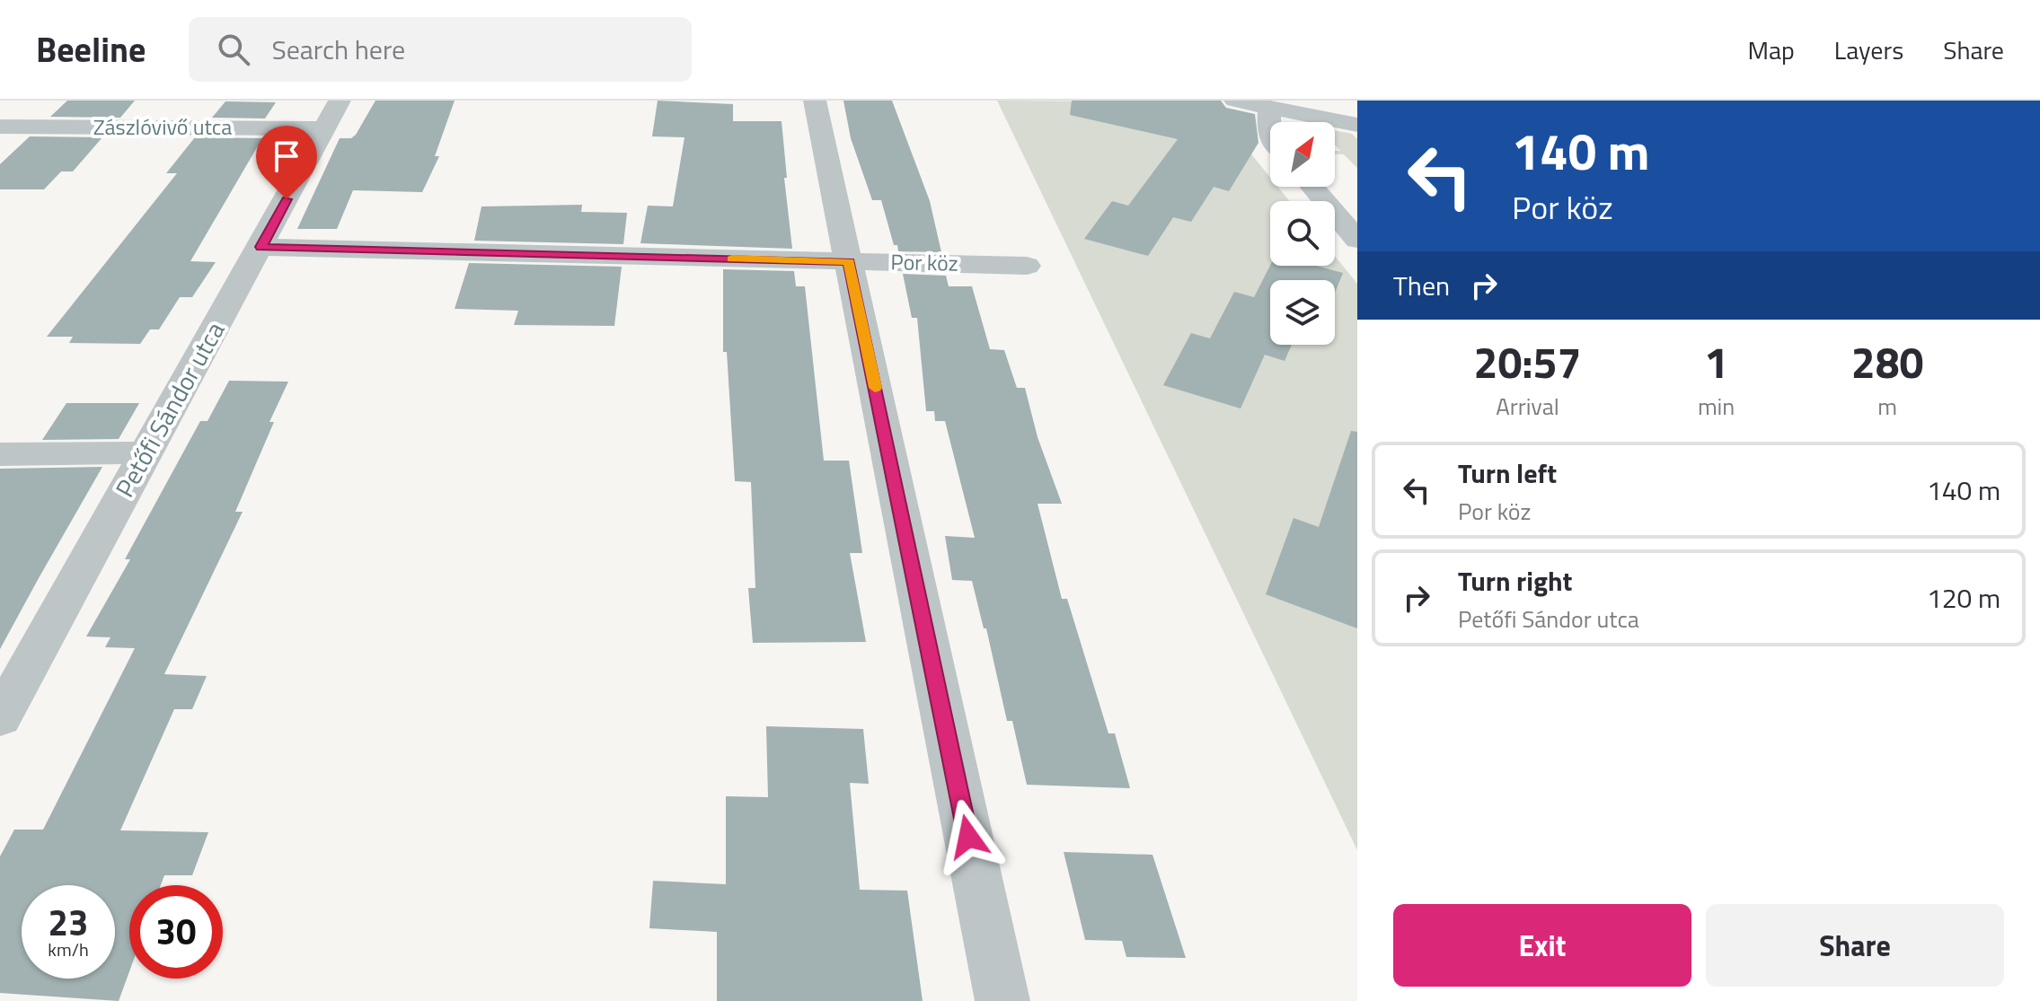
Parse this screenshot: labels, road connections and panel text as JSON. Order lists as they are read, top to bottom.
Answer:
{
  "streets": {
    "street": ["Zászlóvivő utca", "Por köz", "Petőfi Sándor utca"]
  },
  "crossings": [
    ["Zászlóvivő utca", "Petőfi Sándor utca"],
    ["Por köz", "Petőfi Sándor utca"]
  ],
  "north": "top right",
  "page": {
    "header": "Beeline",
    "search": "Search here",
    "nav": ["Map", "Layers", "Share"],
    "turn": ["140 m", "Por köz"],
    "then": "Then",
    "eta": [
      "20:57",
      "Arrival",
      "1",
      "min",
      "280",
      "m"
    ],
    "list": [
      {
        "name": "Turn left",
        "note": "Por köz",
        "value": "140 m"
      },
      {
        "name": "Turn right",
        "note": "Petőfi Sándor utca",
        "value": "120 m"
      }
    ],
    "speed": "23 km/h",
    "limit": "30",
    "buttons": ["Exit", "Share"]
  }
}
